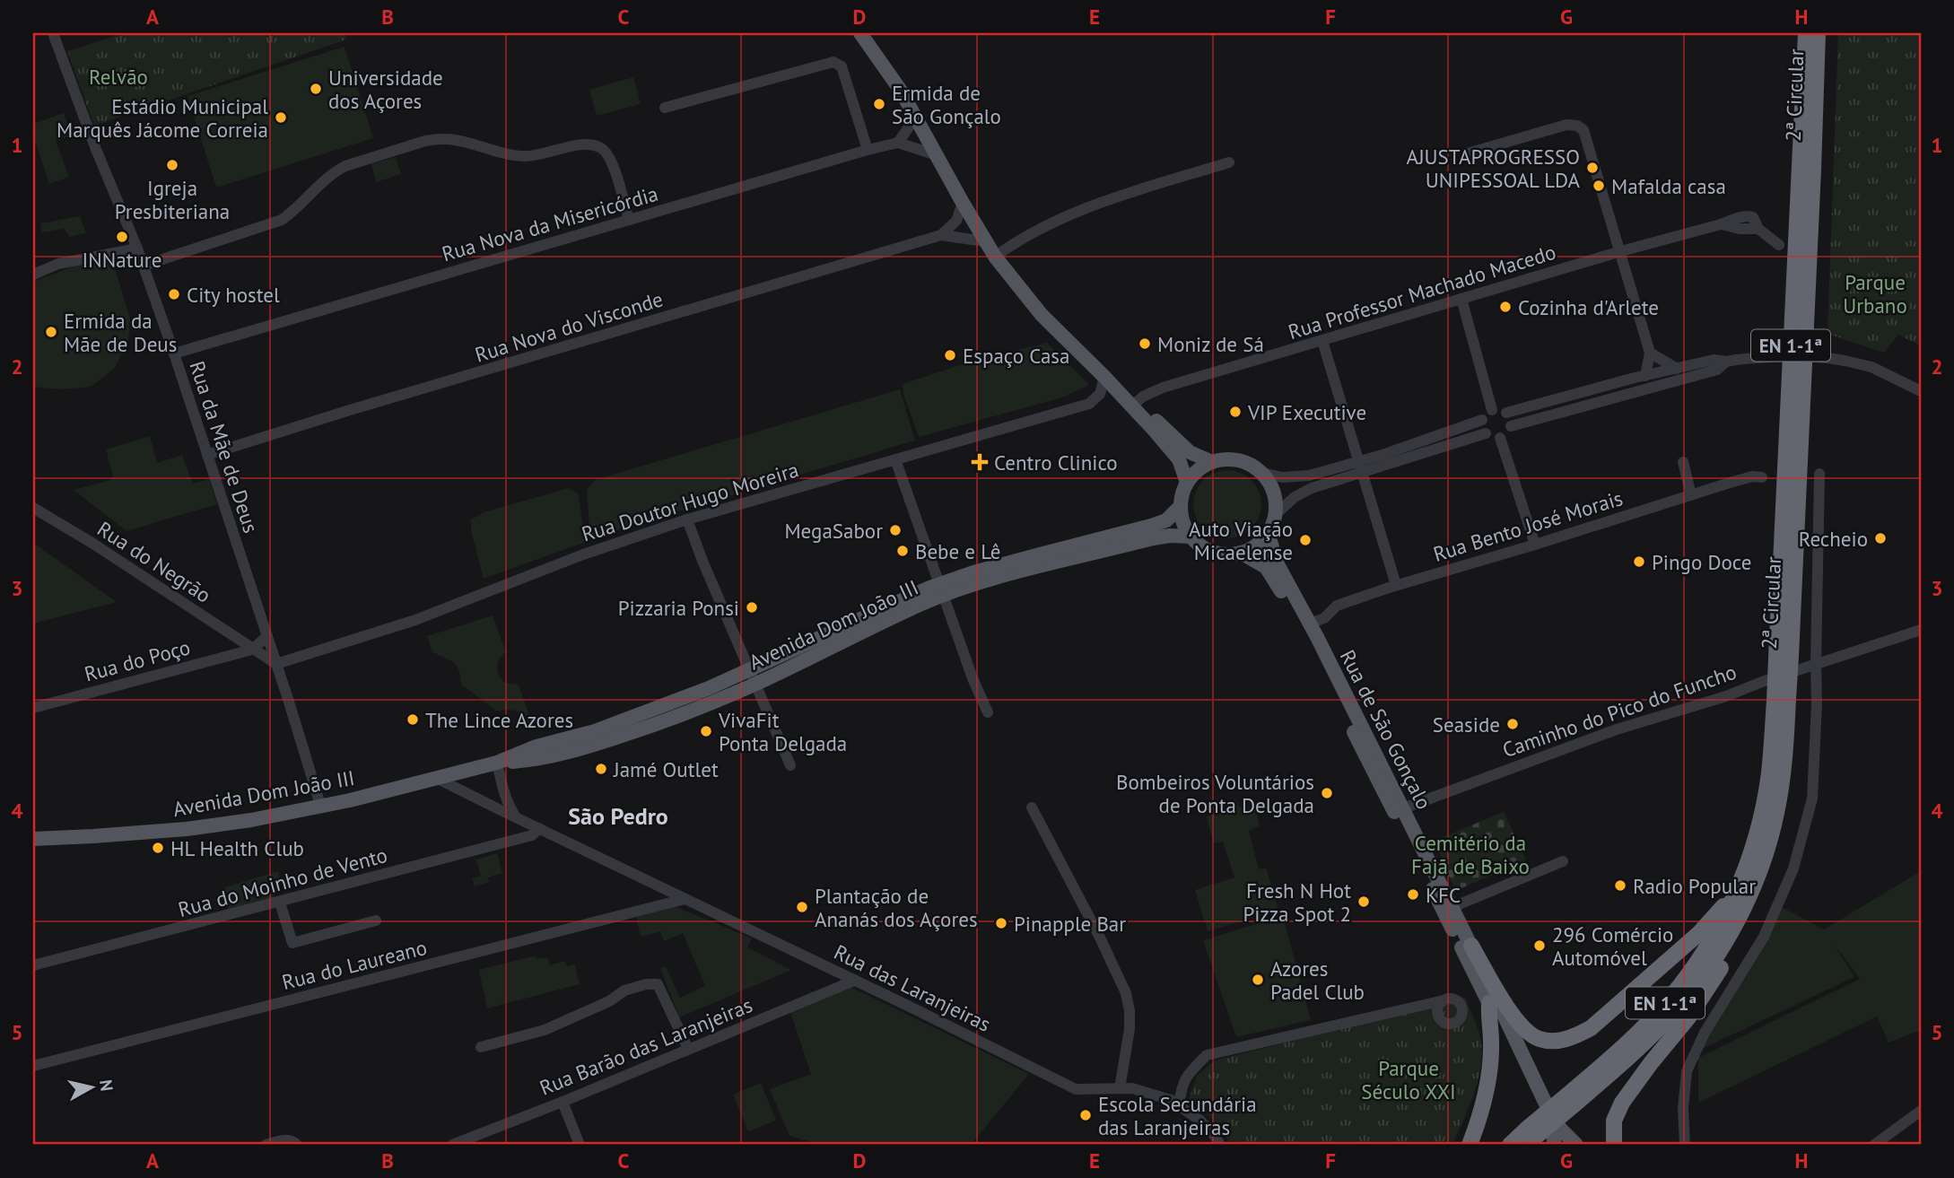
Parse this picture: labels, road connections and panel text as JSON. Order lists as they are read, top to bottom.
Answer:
{
  "streets": {
    "highway": ["2ª Circular", "EN 1-1ª"],
    "main road": ["Avenida Dom João III", "Rua de São Gonçalo"],
    "street": [
      "Rua Nova da Misericórdia",
      "Rua Professor Machado Macedo",
      "Rua Nova do Visconde",
      "Rua da Mãe de Deus",
      "Rua Doutor Hugo Moreira",
      "Rua Bento José Morais",
      "Rua do Negrão",
      "Rua do Poço",
      "Caminho do Pico do Funcho",
      "Rua do Moinho de Vento",
      "Rua do Laureano",
      "Rua das Laranjeiras",
      "Rua Barão das Laranjeiras"
    ]
  },
  "crossings": [
    ["2ª Circular", "EN 1-1ª"],
    ["Rua Nova da Misericórdia", "Rua da Mãe de Deus"],
    ["Rua Nova do Visconde", "Rua da Mãe de Deus"],
    ["Rua da Mãe de Deus", "Rua Doutor Hugo Moreira"],
    ["Rua da Mãe de Deus", "Rua do Negrão"],
    ["Rua da Mãe de Deus", "Avenida Dom João III"],
    ["Rua Doutor Hugo Moreira", "Rua do Negrão"],
    ["Rua Bento José Morais", "Rua de São Gonçalo"],
    ["Rua do Negrão", "Rua do Poço"],
    ["Avenida Dom João III", "Rua de São Gonçalo"],
    ["Avenida Dom João III", "Rua das Laranjeiras"],
    ["Caminho do Pico do Funcho", "Rua de São Gonçalo"],
    ["Rua do Moinho de Vento", "Rua das Laranjeiras"],
    ["Rua do Laureano", "Rua das Laranjeiras"],
    ["Rua das Laranjeiras", "Rua Barão das Laranjeiras"]
  ],
  "districts": ["São Pedro"],
  "parks": [
    "Relvão",
    "Parque Urbano",
    "Cemitério da Fajã de Baixo",
    "Parque Século XXI"
  ],
  "places": {
    "other": [
      "Universidade dos Açores",
      "Ermida de São Gonçalo",
      "Estádio Municipal Marquês Jácome Correia",
      "Igreja Presbiteriana",
      "AJUSTAPROGRESSO UNIPESSOAL LDA",
      "Mafalda casa",
      "INNature",
      "City hostel",
      "Cozinha d'Arlete",
      "Ermida da Mãe de Deus",
      "Moniz de Sá",
      "Espaço Casa",
      "VIP Executive",
      "MegaSabor",
      "Recheio",
      "Auto Viação Micaelense",
      "Bebe e Lê",
      "Pingo Doce",
      "Pizzaria Ponsi",
      "The Lince Azores",
      "Seaside",
      "VivaFit Ponta Delgada",
      "Jamé Outlet",
      "Bombeiros Voluntários de Ponta Delgada",
      "HL Health Club",
      "Radio Popular",
      "KFC",
      "Fresh N Hot Pizza Spot 2",
      "Plantação de Ananás dos Açores",
      "Pinapple Bar",
      "296 Comércio Automóvel",
      "Azores Padel Club",
      "Escola Secundária das Laranjeiras"
    ],
    "health": ["Centro Clinico"]
  },
  "north": "right",
  "grid": {
    "columns": [
      "A",
      "B",
      "C",
      "D",
      "E",
      "F",
      "G",
      "H"
    ],
    "rows": [
      "1",
      "2",
      "3",
      "4",
      "5"
    ]
  }
}
